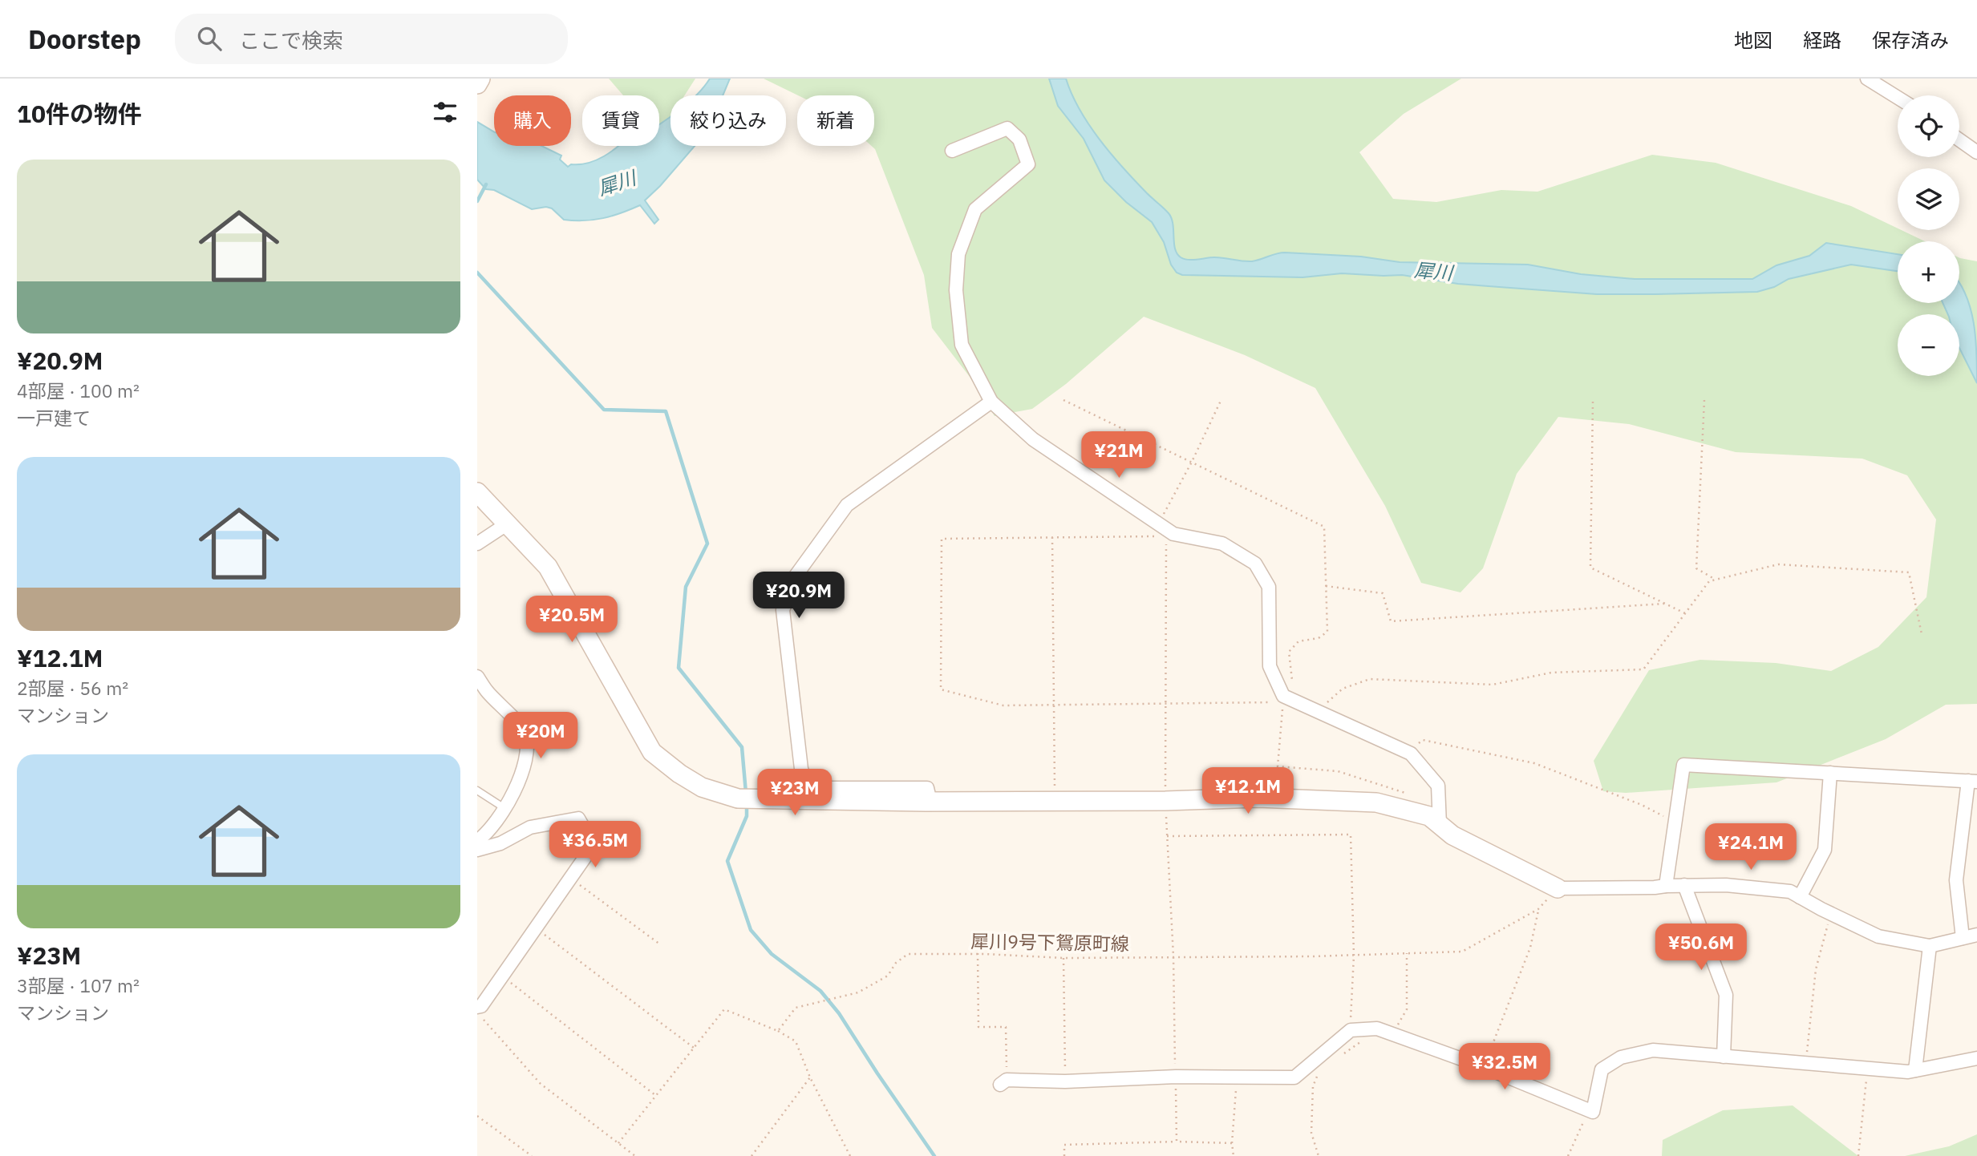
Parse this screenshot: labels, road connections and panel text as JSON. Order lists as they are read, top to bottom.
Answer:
{
  "streets": {
    "path": ["犀川9号下鴛原町線"]
  },
  "water": ["犀川"],
  "page": {
    "header": "Doorstep",
    "search": "ここで検索",
    "nav": ["地図", "経路", "保存済み"],
    "heading": "10件の物件",
    "map_buttons": ["+", "−"],
    "chip": [
      "購入",
      "賃貸",
      "絞り込み",
      "新着"
    ],
    "list": [
      {
        "name": "¥20.9M",
        "note": "4部屋 · 100 m² · 一戸建て"
      },
      {
        "name": "¥12.1M",
        "note": "2部屋 · 56 m² · マンション"
      },
      {
        "name": "¥23M",
        "note": "3部屋 · 107 m² · マンション"
      }
    ],
    "price": [
      "¥21M",
      "¥20.9M",
      "¥20.5M",
      "¥20M",
      "¥12.1M",
      "¥23M",
      "¥36.5M",
      "¥24.1M",
      "¥50.6M",
      "¥32.5M"
    ]
  }
}
